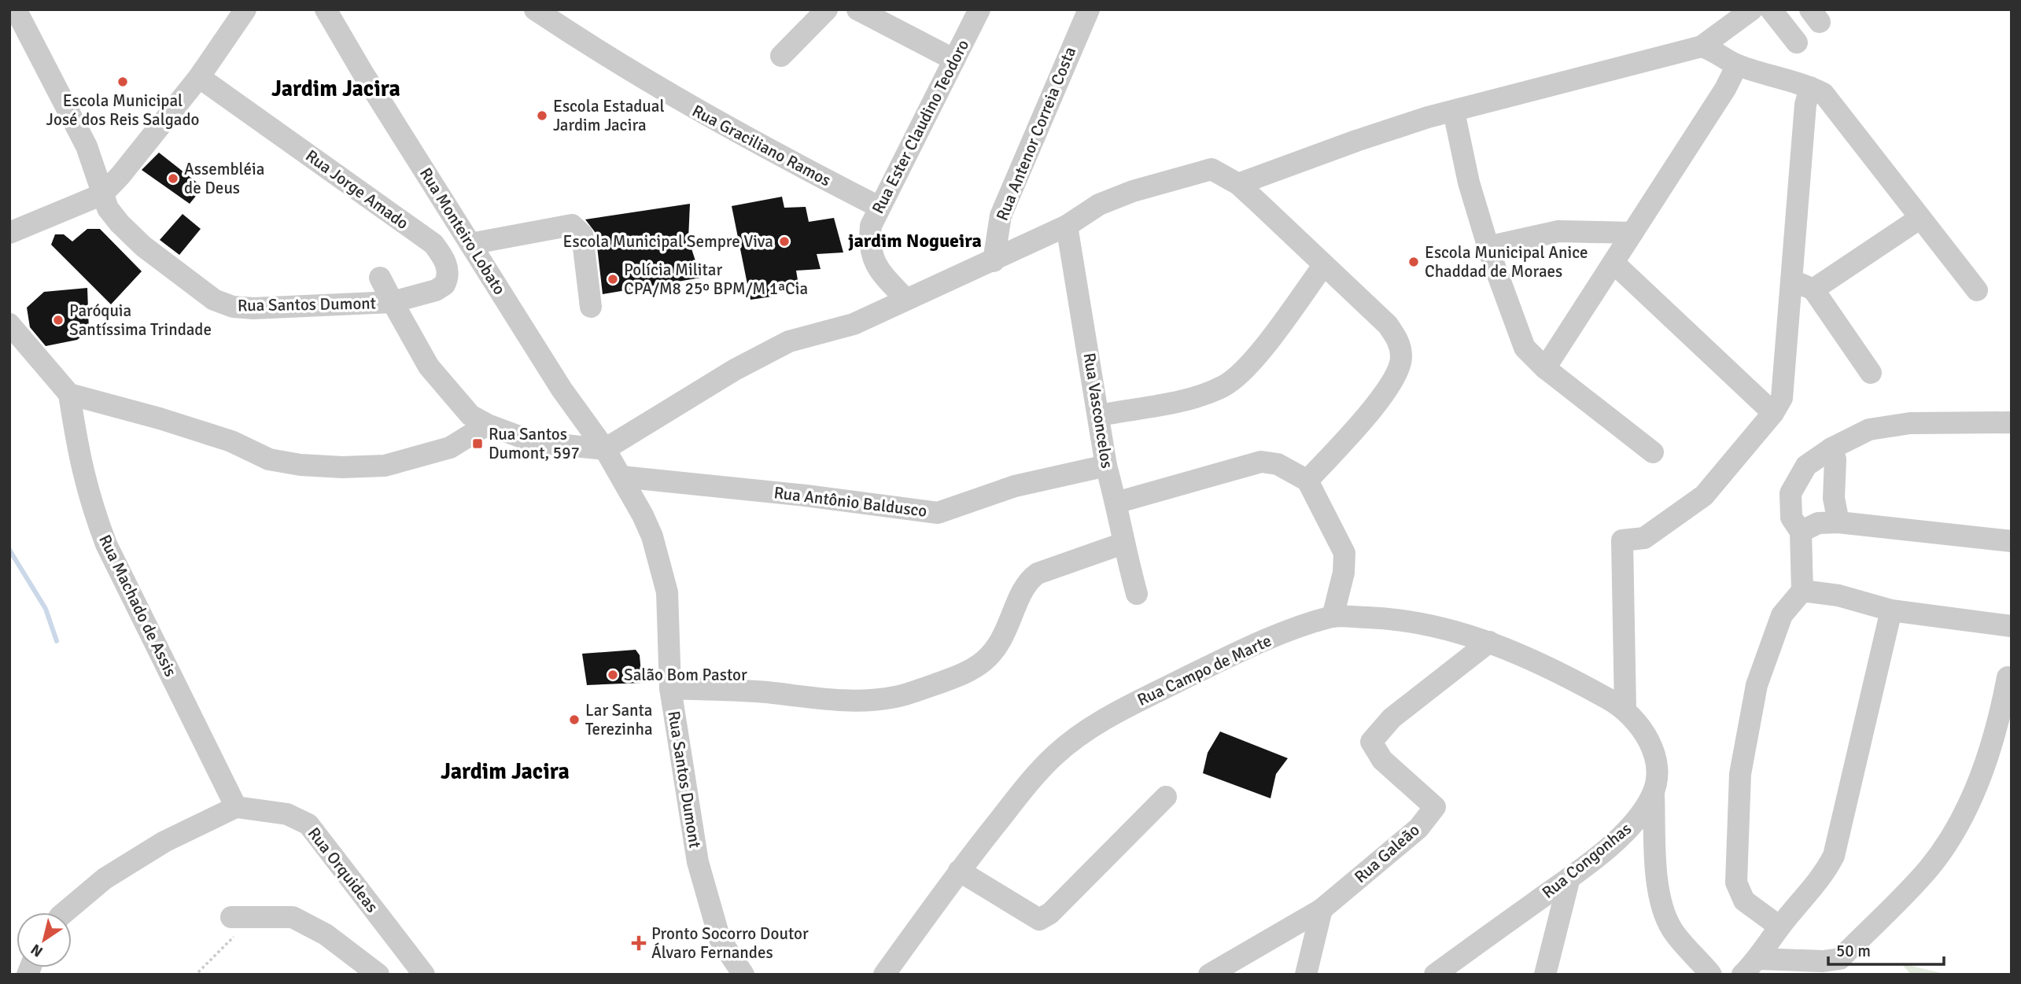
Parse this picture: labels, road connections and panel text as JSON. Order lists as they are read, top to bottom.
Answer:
{
  "streets": {
    "street": [
      "Rua Ester Claudino Teodoro",
      "Rua Antenor Correia Costa",
      "Rua Graciliano Ramos",
      "Rua Jorge Amado",
      "Rua Monteiro Lobato",
      "Rua Santos Dumont",
      "Rua Vasconcelos",
      "Rua Antônio Baldusco",
      "Rua Machado de Assis",
      "Rua Campo de Marte",
      "Rua Galeão",
      "Rua Congonhas",
      "Rua Orquideas"
    ]
  },
  "crossings": [
    ["Rua Ester Claudino Teodoro", "Rua Graciliano Ramos"],
    ["Rua Jorge Amado", "Rua Santos Dumont"],
    ["Rua Monteiro Lobato", "Rua Santos Dumont"],
    ["Rua Santos Dumont", "Rua Antônio Baldusco"],
    ["Rua Vasconcelos", "Rua Antônio Baldusco"],
    ["Rua Machado de Assis", "Rua Orquideas"],
    ["Rua Campo de Marte", "Rua Galeão"],
    ["Rua Campo de Marte", "Rua Congonhas"]
  ],
  "districts": ["Jardim Jacira", "jardim Nogueira", "Jardim Jacira"],
  "places": {
    "other": [
      "Escola Municipal José dos Reis Salgado",
      "Escola Estadual Jardim Jacira",
      "Assembléia de Deus",
      "Escola Municipal Sempre Viva",
      "Escola Municipal Anice Chaddad de Moraes",
      "Polícia Militar CPA/M8 25º BPM/M 1ªCia",
      "Paróquia Santíssima Trindade",
      "Salão Bom Pastor",
      "Lar Santa Terezinha"
    ],
    "transit": ["Rua Santos Dumont, 597"],
    "health": ["Pronto Socorro Doutor Álvaro Fernandes"]
  },
  "scale_bar": "50 m",
  "north": "bottom left"
}
